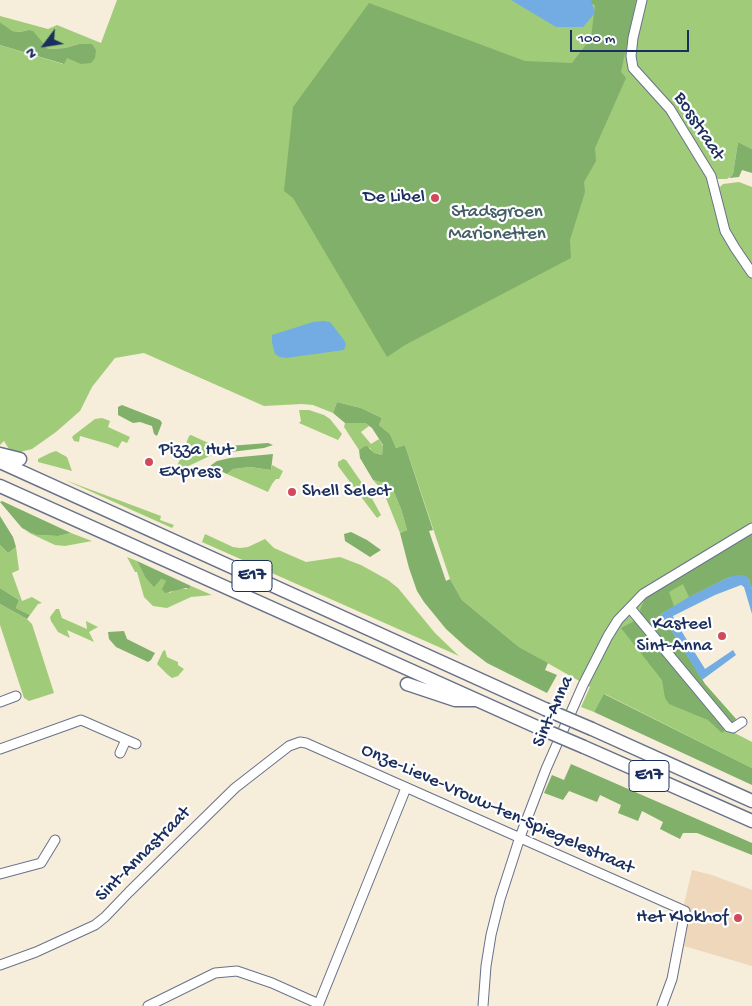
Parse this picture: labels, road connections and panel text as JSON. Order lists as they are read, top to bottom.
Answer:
{
  "streets": {
    "highway": ["E17"],
    "street": [
      "Bosstraat",
      "Sint-Anna",
      "Onze-Lieve-Vrouw-ten-Spiegelestraat",
      "Sint-Annastraat"
    ]
  },
  "crossings": [
    ["Sint-Anna", "Onze-Lieve-Vrouw-ten-Spiegelestraat"],
    ["Onze-Lieve-Vrouw-ten-Spiegelestraat", "Sint-Annastraat"]
  ],
  "parks": ["Stadsgroen Marionetten"],
  "places": [
    "De Libel",
    "Pizza Hut Express",
    "Shell Select",
    "Kasteel Sint-Anna",
    "Het Klokhof"
  ],
  "scale_bar": "100 m",
  "north": "bottom left"
}
